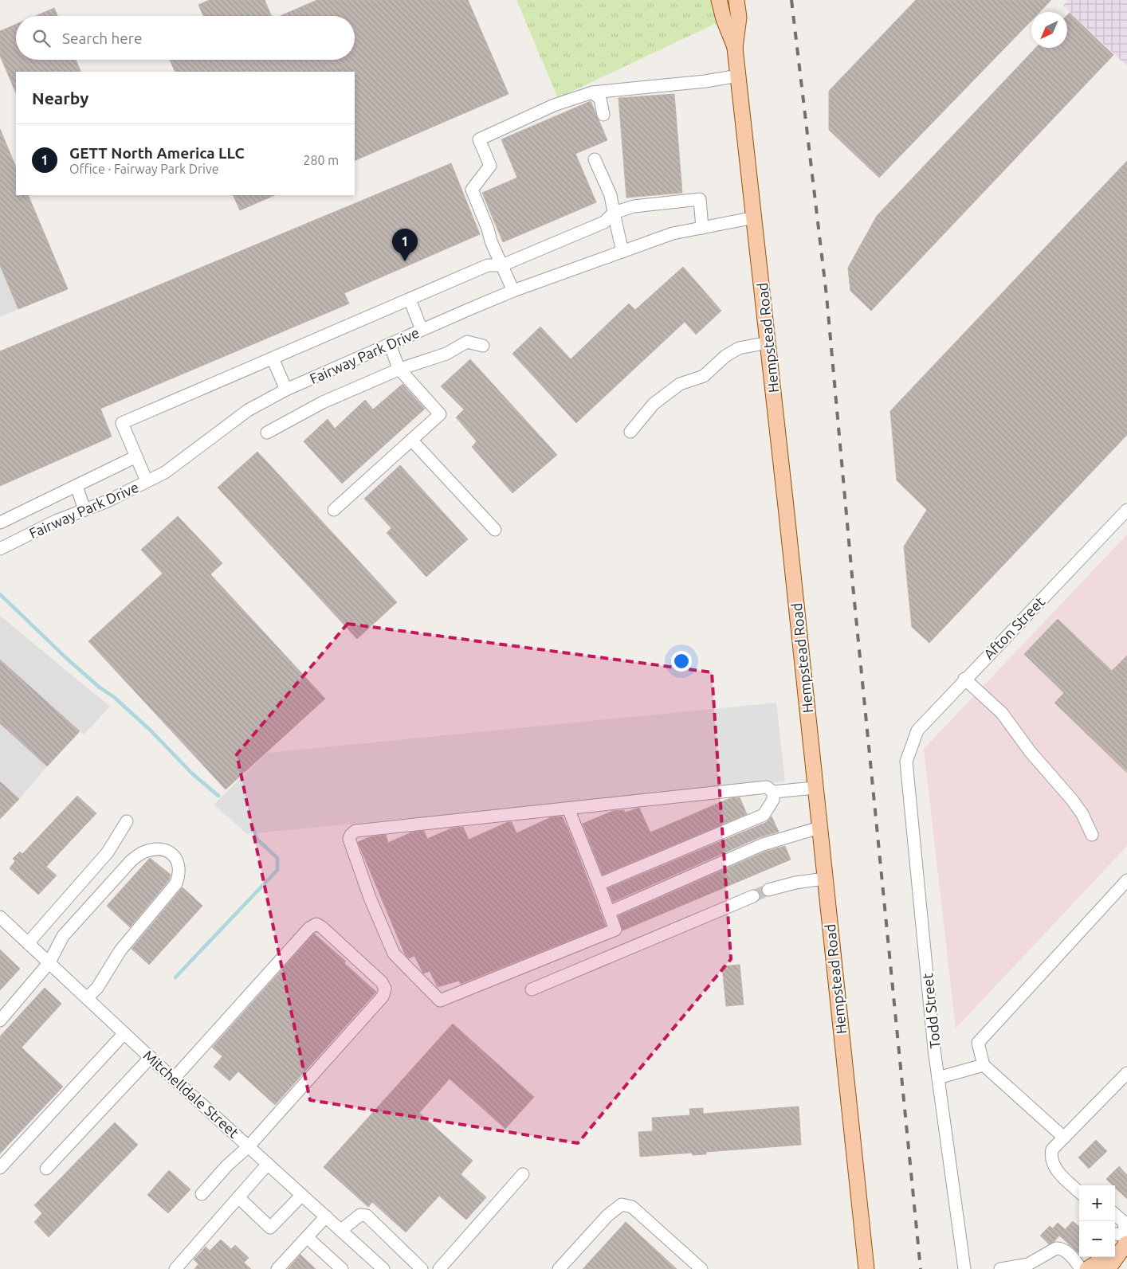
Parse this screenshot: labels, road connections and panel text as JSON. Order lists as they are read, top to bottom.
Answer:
{
  "streets": {
    "main road": ["Hempstead Road"],
    "street": [
      "Fairway Park Drive",
      "Afton Street",
      "Todd Street",
      "Mitchelldale Street"
    ]
  },
  "crossings": [
    ["Hempstead Road", "Fairway Park Drive"],
    ["Afton Street", "Todd Street"]
  ],
  "north": "bottom left",
  "page": {
    "search": "Search here",
    "heading": "Nearby",
    "list": [
      {
        "mark": "1",
        "name": "GETT North America LLC",
        "note": "Office · Fairway Park Drive",
        "value": "280 m"
      }
    ],
    "pins": "1",
    "map_buttons": ["+", "−"]
  }
}
